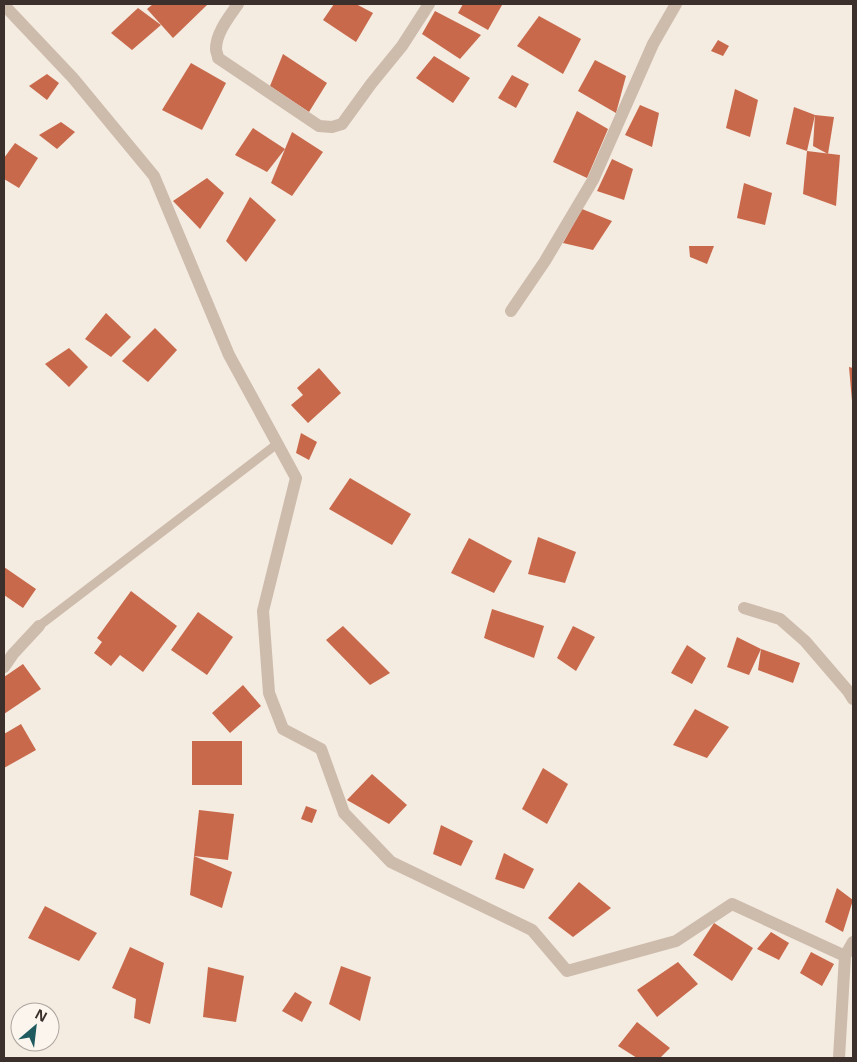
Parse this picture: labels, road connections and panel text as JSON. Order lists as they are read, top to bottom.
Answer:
{
  "north": "top right"
}
